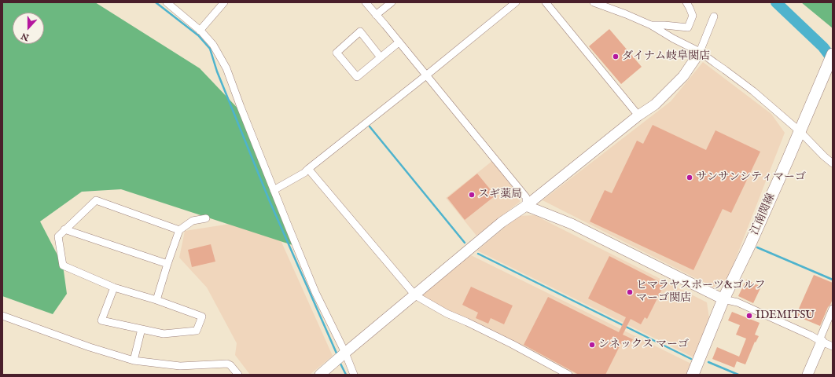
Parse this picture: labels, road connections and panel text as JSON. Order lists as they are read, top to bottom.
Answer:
{
  "streets": {
    "main road": ["江南関線"]
  },
  "places": [
    "ダイナム岐阜関店",
    "サンサンシティマーゴ",
    "スギ薬局",
    "ヒマラヤスポーツ&ゴルフ マーゴ関店",
    "IDEMITSU",
    "シネックス マーゴ"
  ],
  "north": "bottom"
}
